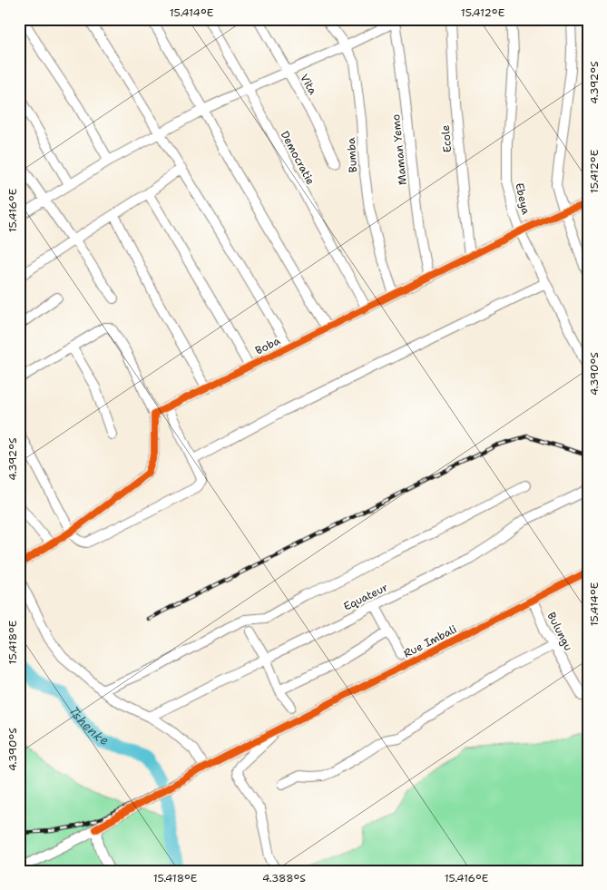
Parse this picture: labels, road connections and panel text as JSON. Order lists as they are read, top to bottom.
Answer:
{
  "streets": {
    "street": [
      "Vita",
      "Ecole",
      "Maman Yemo",
      "Bumba",
      "Democratie",
      "Ebeya",
      "Boba",
      "Equateur",
      "Bulungu",
      "Rue Imbali"
    ]
  },
  "crossings": [
    ["Ecole", "Boba"],
    ["Maman Yemo", "Boba"],
    ["Bumba", "Boba"],
    ["Democratie", "Boba"],
    ["Ebeya", "Boba"],
    ["Bulungu", "Rue Imbali"]
  ],
  "water": ["Tshenke"],
  "coordinates": [
    "15.414°E",
    "15.412°E",
    "4.392°S",
    "15.416°E",
    "4.390°S",
    "15.418°E",
    "4.388°S"
  ]
}
